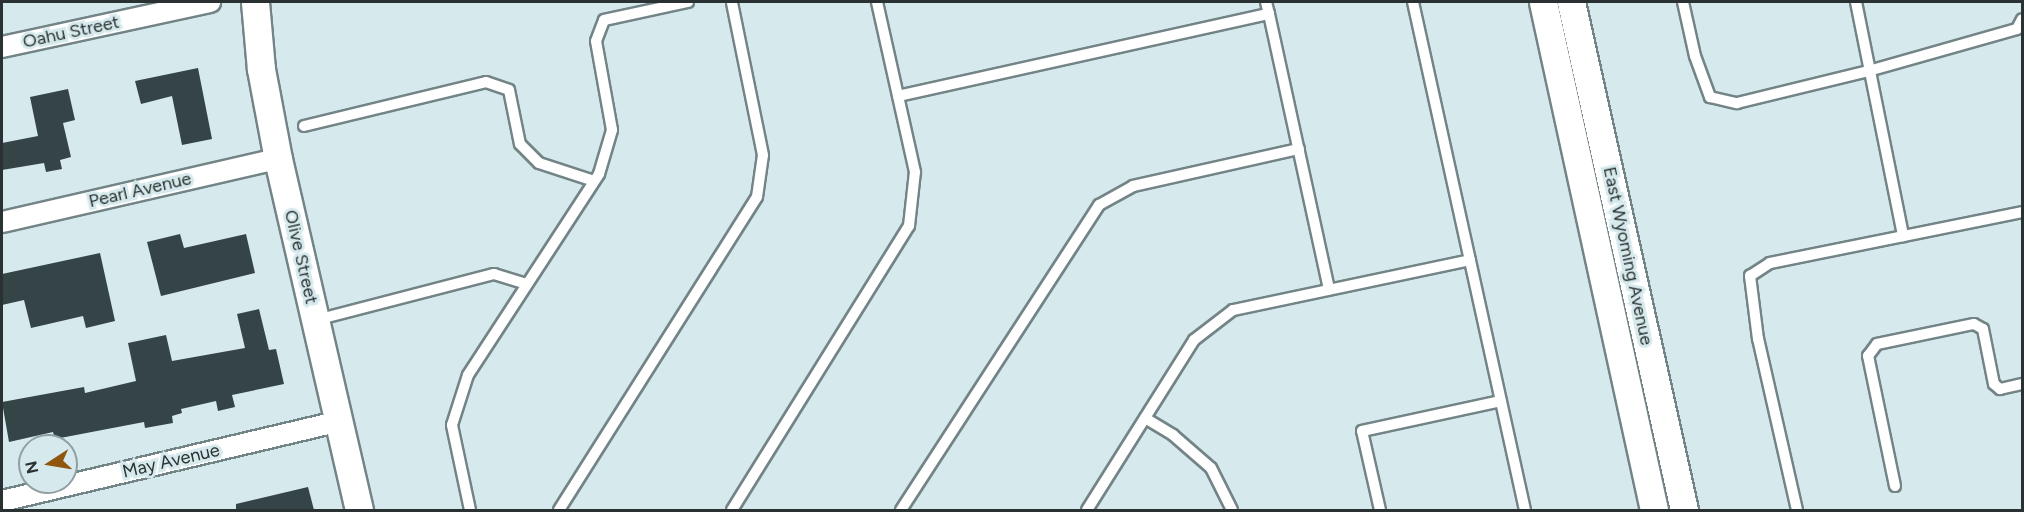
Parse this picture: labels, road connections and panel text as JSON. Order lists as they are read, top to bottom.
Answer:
{
  "streets": {
    "street": [
      "Oahu Street",
      "Pearl Avenue",
      "East Wyoming Avenue",
      "Olive Street",
      "May Avenue"
    ]
  },
  "crossings": [
    ["Pearl Avenue", "Olive Street"],
    ["Olive Street", "May Avenue"]
  ],
  "north": "left"
}
